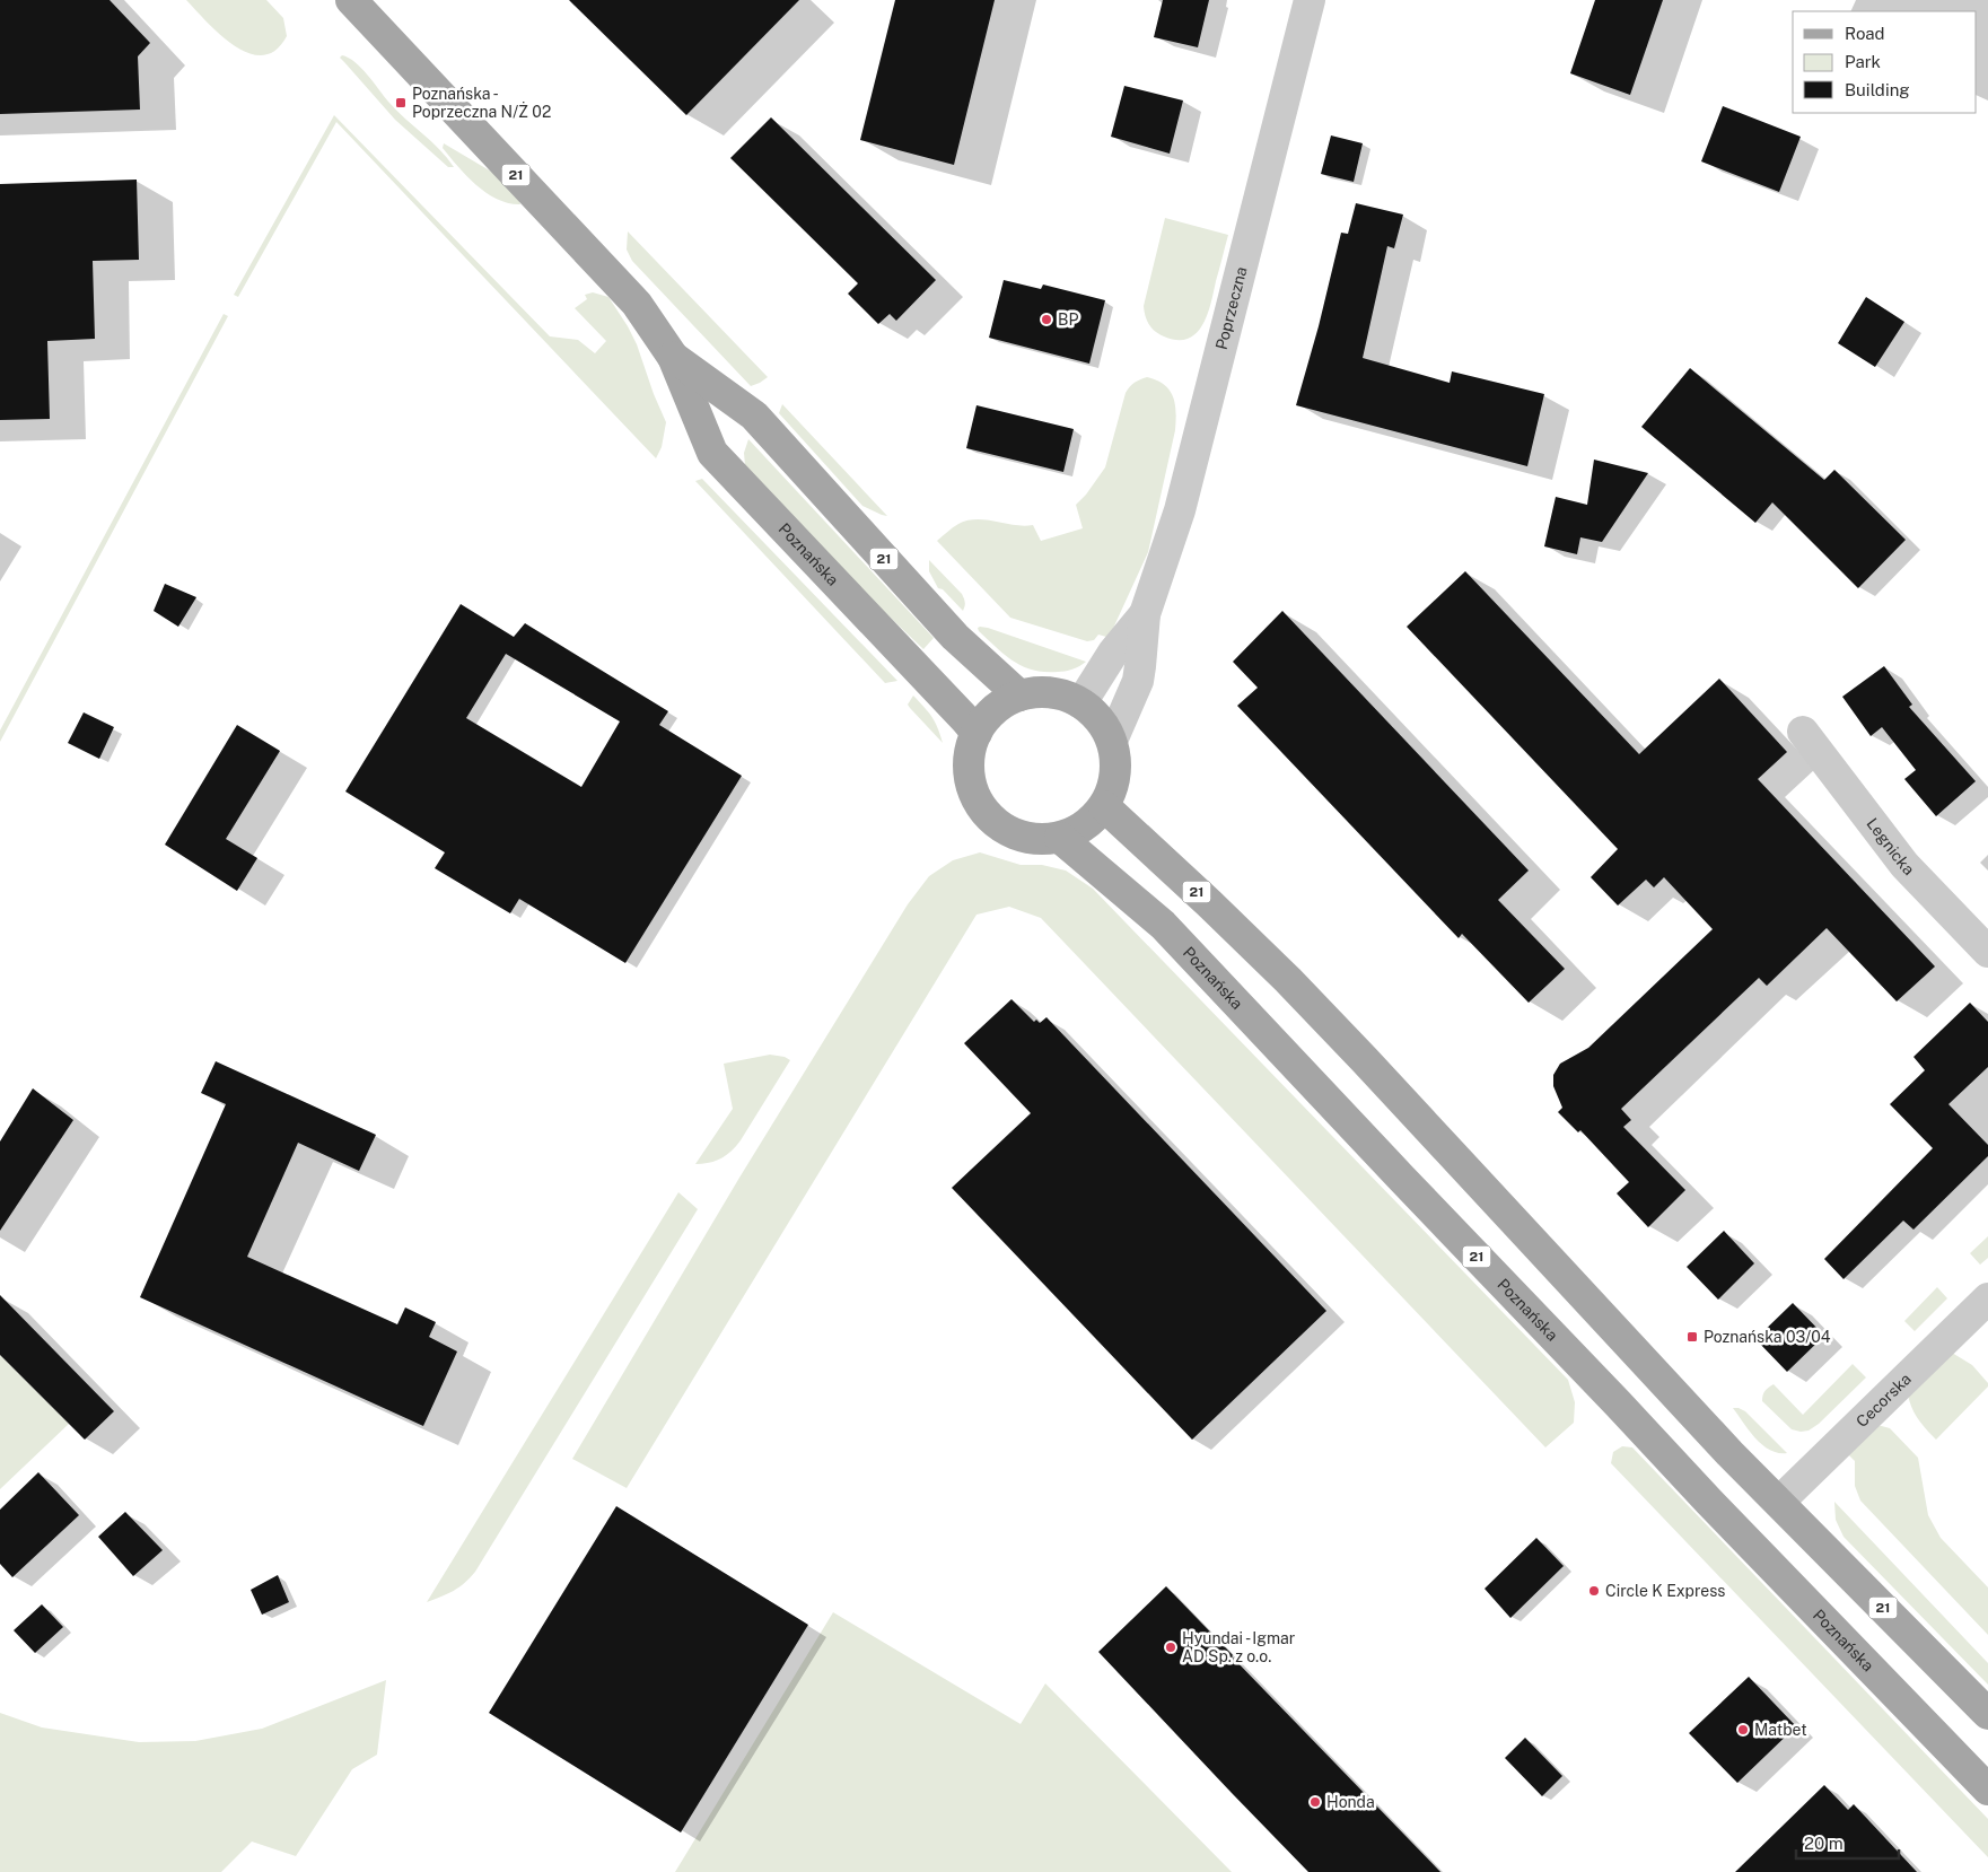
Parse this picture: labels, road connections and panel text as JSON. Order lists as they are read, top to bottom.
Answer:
{
  "streets": {
    "main road": ["21", "Poznańska"],
    "street": ["Poprzeczna", "Legnicka", "Cecorska"]
  },
  "crossings": [
    ["21", "Poprzeczna"],
    ["21", "Poznańska"],
    ["21", "Cecorska"],
    ["Poprzeczna", "Poznańska"]
  ],
  "places": {
    "transit": ["Poznańska - Poprzeczna N/Ż 02", "Poznańska 03/04"],
    "other": [
      "BP",
      "Circle K Express",
      "Hyundai - Igmar AD Sp. z o.o.",
      "Matbet",
      "Honda"
    ]
  },
  "legend": ["Road", "Park", "Building"],
  "scale_bar": "20 m"
}
